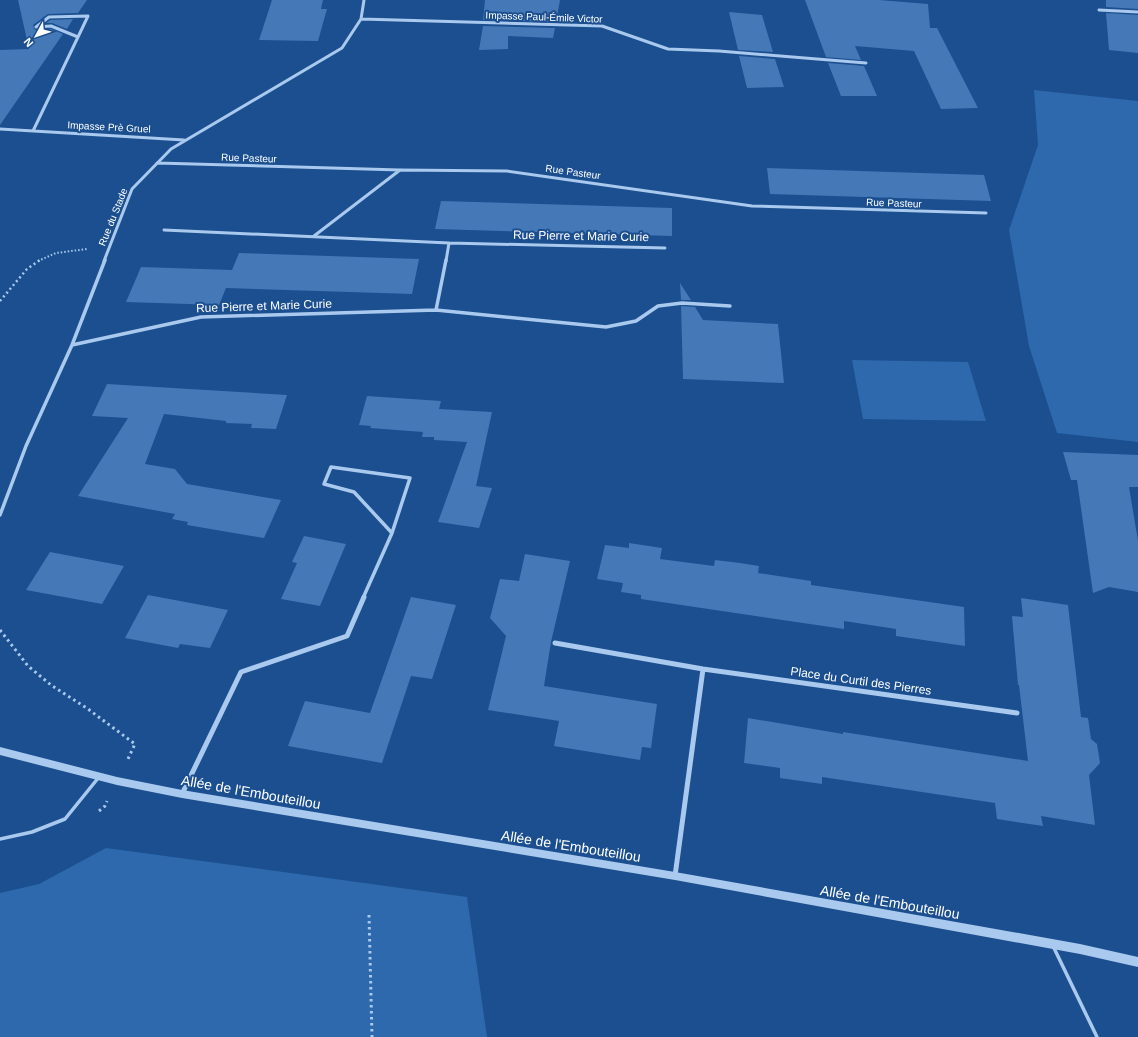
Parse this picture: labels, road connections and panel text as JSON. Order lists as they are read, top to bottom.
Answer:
{
  "streets": {
    "street": [
      "Impasse Paul-Émile Victor",
      "Impasse Prè Gruel",
      "Rue Pasteur",
      "Rue du Stade",
      "Rue Pierre et Marie Curie",
      "Place du Curtil des Pierres",
      "Allée de l'Embouteillou"
    ]
  },
  "crossings": [
    ["Impasse Paul-Émile Victor", "Rue du Stade"],
    ["Impasse Prè Gruel", "Rue du Stade"],
    ["Rue Pasteur", "Rue du Stade"],
    ["Rue du Stade", "Rue Pierre et Marie Curie"]
  ],
  "north": "bottom left"
}
